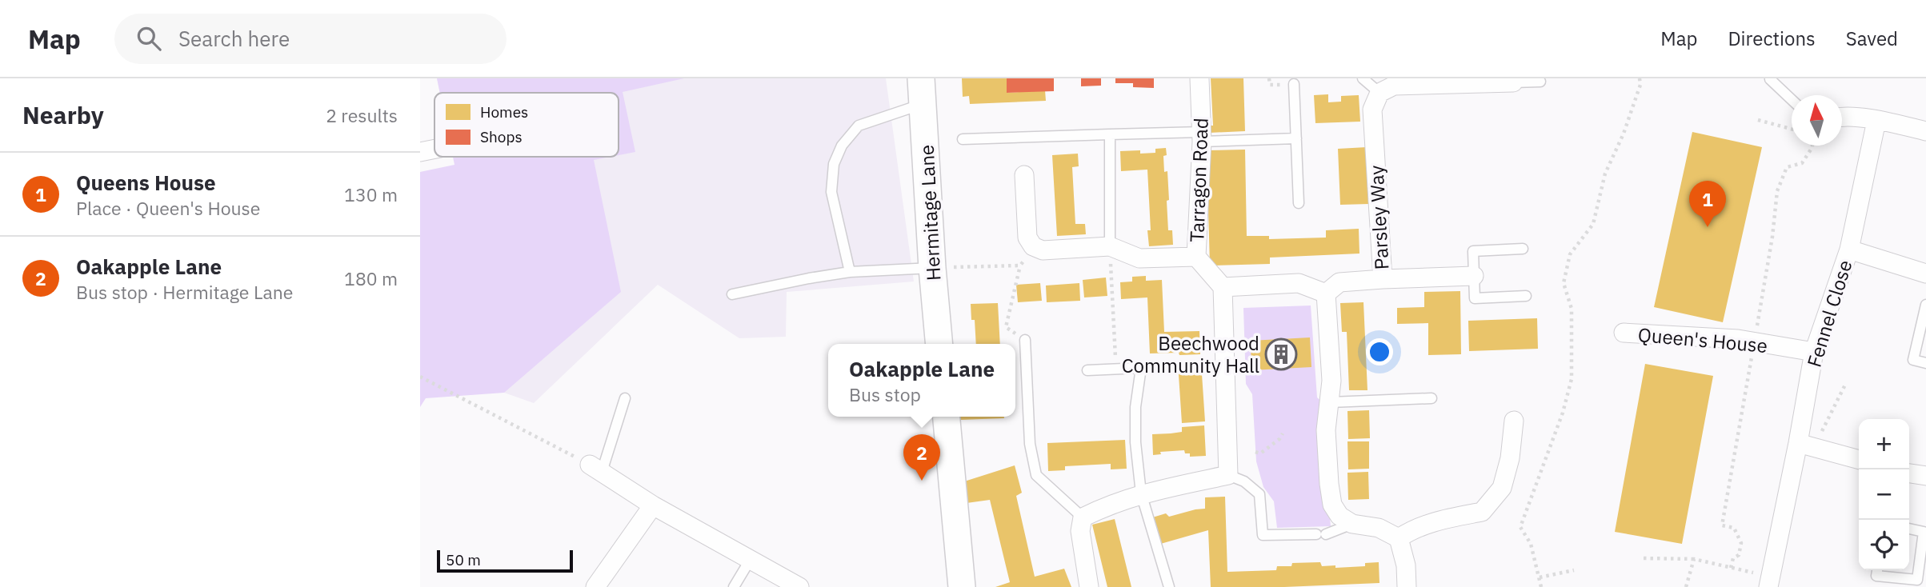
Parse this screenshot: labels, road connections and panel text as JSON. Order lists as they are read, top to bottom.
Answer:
{
  "streets": {
    "main road": ["Hermitage Lane"],
    "street": [
      "Tarragon Road",
      "Parsley Way",
      "Fennel Close",
      "Queen's House"
    ]
  },
  "crossings": [
    ["Fennel Close", "Queen's House"]
  ],
  "places": {
    "building": ["Beechwood Community Hall"]
  },
  "legend": ["Homes", "Shops"],
  "scale_bar": "50 m",
  "north": "top",
  "page": {
    "header": "Map",
    "search": "Search here",
    "nav": ["Map", "Directions", "Saved"],
    "heading": ["Nearby", "2 results"],
    "list": [
      {
        "mark": "1",
        "name": "Queens House",
        "note": "Place · Queen's House",
        "value": "130 m"
      },
      {
        "mark": "2",
        "name": "Oakapple Lane",
        "note": "Bus stop · Hermitage Lane",
        "value": "180 m"
      }
    ],
    "pins": ["1", "2"],
    "popup": ["Oakapple Lane", "Bus stop"],
    "map_buttons": ["+", "−"],
    "scale": "50 m"
  }
}
